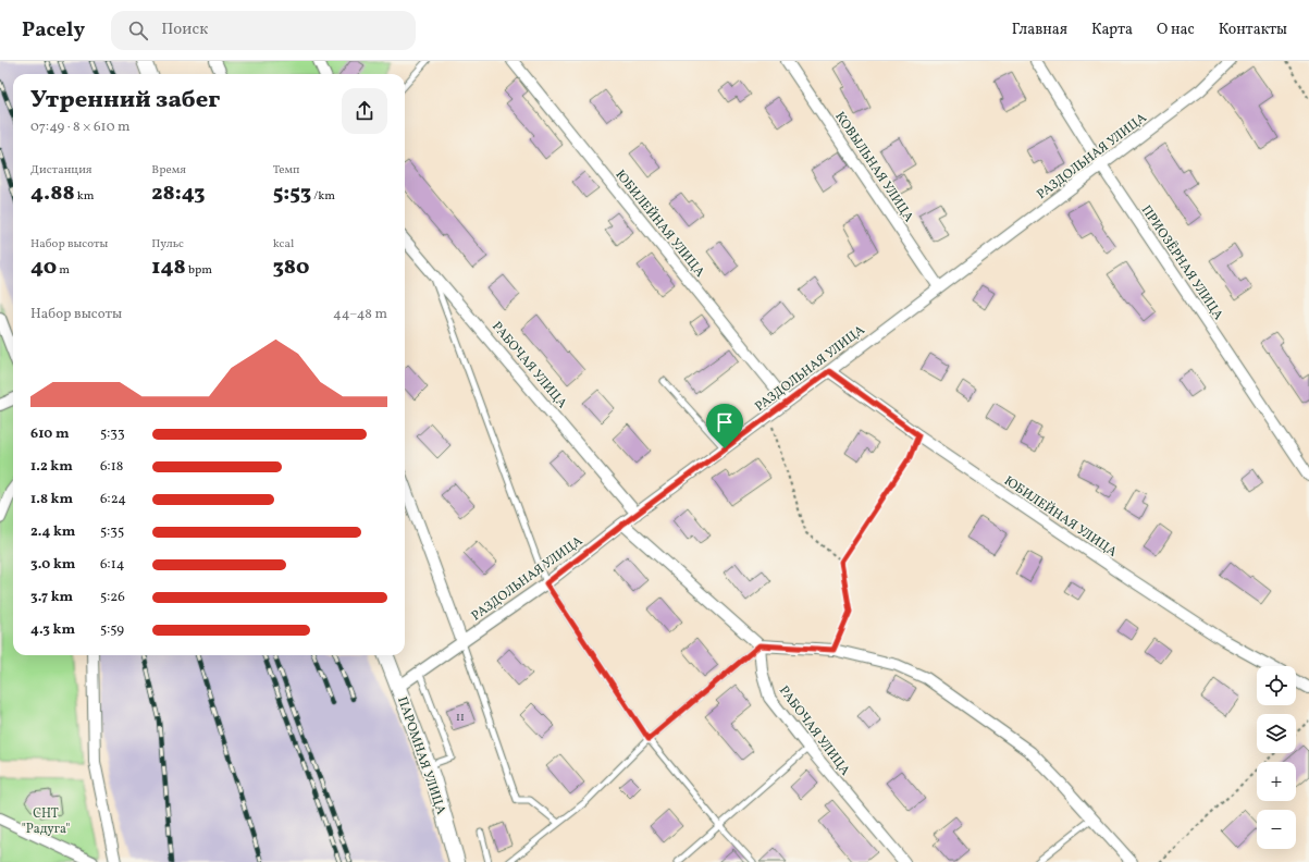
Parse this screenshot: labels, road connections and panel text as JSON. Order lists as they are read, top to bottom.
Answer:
{
  "streets": {
    "street": [
      "РАЗДОЛЬНАЯ УЛИЦА",
      "КОВЫЛЬНАЯ УЛИЦА",
      "ЮБИЛЕЙНАЯ УЛИЦА",
      "ПРИОЗЁРНАЯ УЛИЦА",
      "РАБОЧАЯ УЛИЦА",
      "ПАРОМНАЯ УЛИЦА"
    ]
  },
  "crossings": [
    ["РАЗДОЛЬНАЯ УЛИЦА", "КОВЫЛЬНАЯ УЛИЦА"],
    ["РАЗДОЛЬНАЯ УЛИЦА", "ЮБИЛЕЙНАЯ УЛИЦА"],
    ["РАЗДОЛЬНАЯ УЛИЦА", "ПРИОЗЁРНАЯ УЛИЦА"],
    ["РАЗДОЛЬНАЯ УЛИЦА", "РАБОЧАЯ УЛИЦА"],
    ["РАЗДОЛЬНАЯ УЛИЦА", "ПАРОМНАЯ УЛИЦА"]
  ],
  "parks": ["СНТ \"Радуга\""],
  "house_numbers": ["11"],
  "page": {
    "header": "Pacely",
    "search": "Поиск",
    "nav": [
      "Главная",
      "Карта",
      "О нас",
      "Контакты"
    ],
    "heading": ["Утренний забег", "07:49 · 8 × 610 m"],
    "stats": [
      ["Дистанция", "4.88 km"],
      ["Время", "28:43"],
      ["Темп", "5:53 /km"],
      ["Набор высоты", "40 m"],
      ["Пульс", "148 bpm"],
      ["kcal", "380"]
    ],
    "chart": ["Набор высоты", "44–48 m"],
    "list": [
      {
        "name": "610 m",
        "note": "5:33"
      },
      {
        "name": "1.2 km",
        "note": "6:18"
      },
      {
        "name": "1.8 km",
        "note": "6:24"
      },
      {
        "name": "2.4 km",
        "note": "5:35"
      },
      {
        "name": "3.0 km",
        "note": "6:14"
      },
      {
        "name": "3.7 km",
        "note": "5:26"
      },
      {
        "name": "4.3 km",
        "note": "5:59"
      }
    ],
    "map_buttons": ["+", "−"]
  }
}
